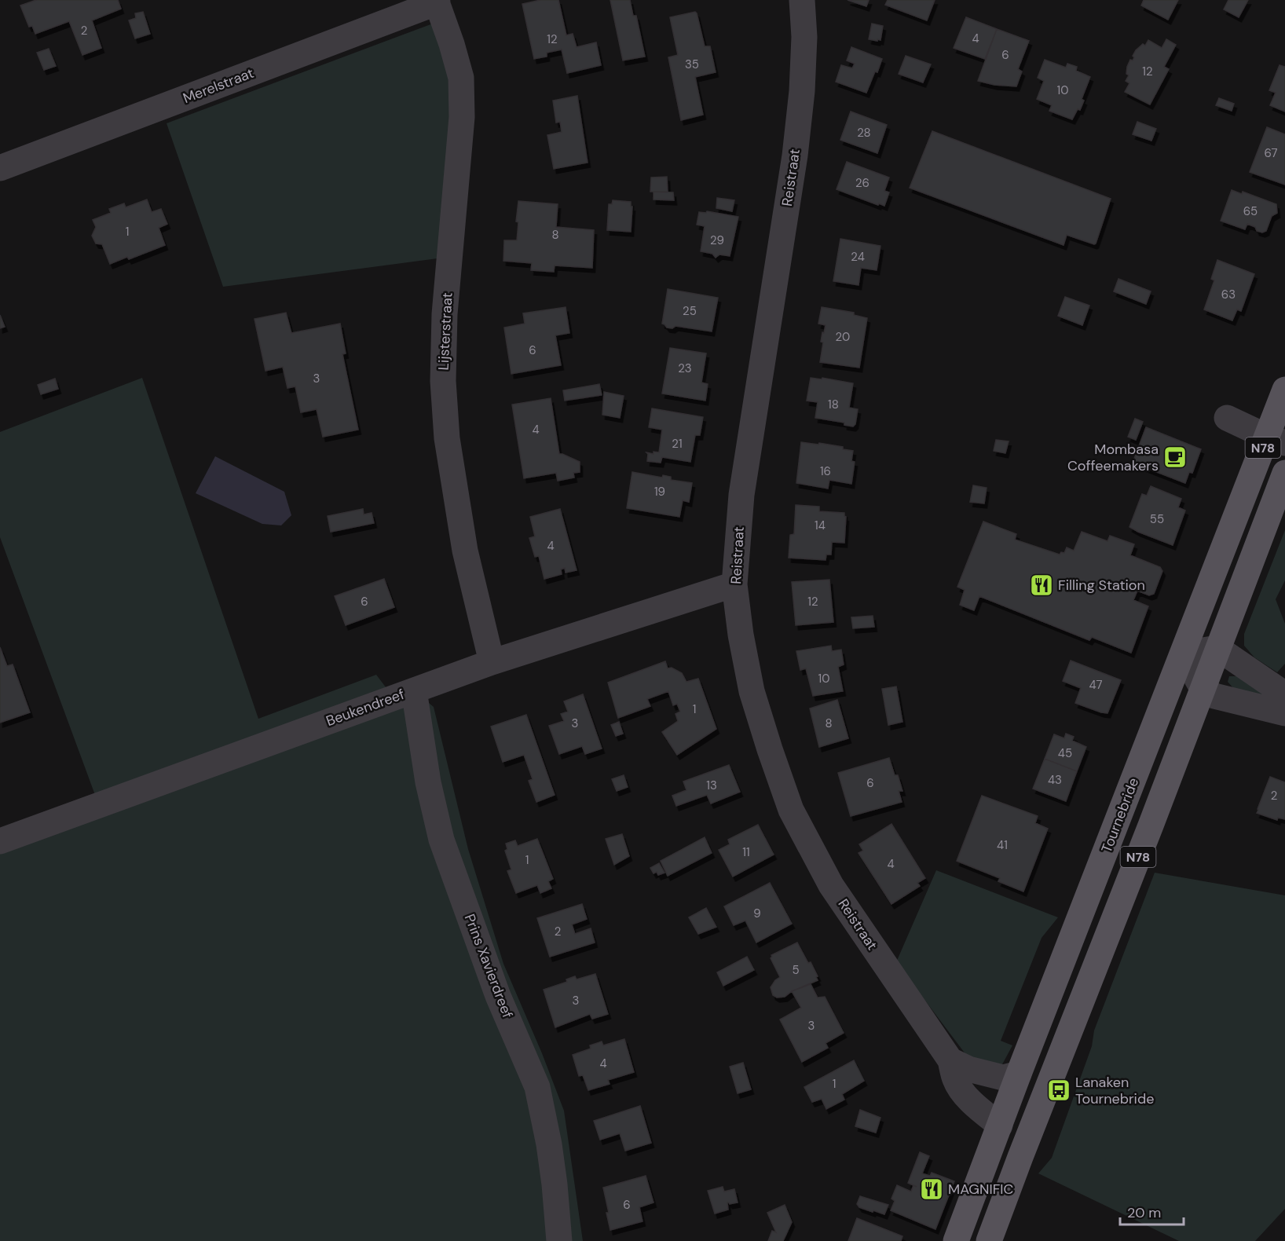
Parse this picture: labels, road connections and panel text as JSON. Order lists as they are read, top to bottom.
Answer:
{
  "streets": {
    "main road": ["N78", "Tournebride"],
    "street": [
      "Merelstraat",
      "Reistraat",
      "Lijsterstraat",
      "Beukendreef",
      "Prins Xavierdreef"
    ]
  },
  "crossings": [
    ["Merelstraat", "Lijsterstraat"],
    ["Reistraat", "Beukendreef"],
    ["Reistraat", "Tournebride"],
    ["Lijsterstraat", "Beukendreef"],
    ["Beukendreef", "Prins Xavierdreef"]
  ],
  "places": {
    "cafe": ["Mombasa Coffeemakers"],
    "restaurant": ["Filling Station", "MAGNIFIC"],
    "bus stop": ["Lanaken Tournebride"]
  },
  "house_numbers": [
    "2",
    "4",
    "12",
    "6",
    "35",
    "12",
    "10",
    "28",
    "67",
    "26",
    "65",
    "1",
    "8",
    "29",
    "24",
    "63",
    "25",
    "20",
    "6",
    "23",
    "3",
    "18",
    "4",
    "21",
    "16",
    "19",
    "55",
    "14",
    "4",
    "6",
    "12",
    "10",
    "47",
    "1",
    "3",
    "8",
    "45",
    "43",
    "6",
    "13",
    "2",
    "41",
    "11",
    "1",
    "4",
    "9",
    "2",
    "5",
    "3",
    "3",
    "4",
    "1",
    "6"
  ],
  "scale_bar": "20 m"
}
